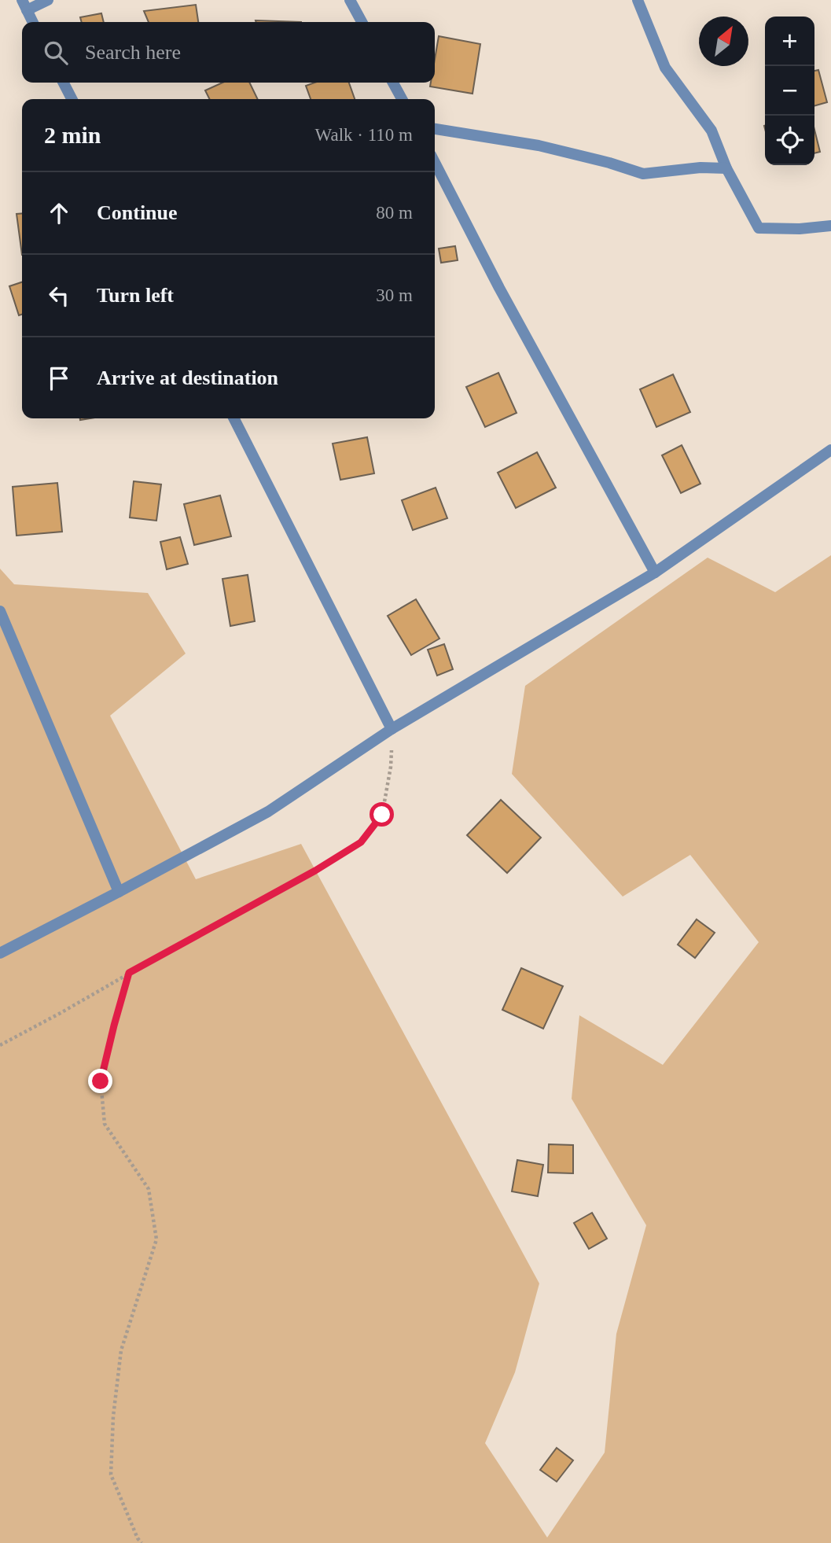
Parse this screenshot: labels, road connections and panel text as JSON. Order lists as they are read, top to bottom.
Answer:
{
  "north": "top right",
  "page": {
    "map_buttons": ["+", "−"],
    "search": "Search here",
    "heading": ["2 min", "Walk · 110 m"],
    "list": [
      ["Continue", "80 m"],
      ["Turn left", "30 m"],
      "Arrive at destination"
    ]
  }
}
